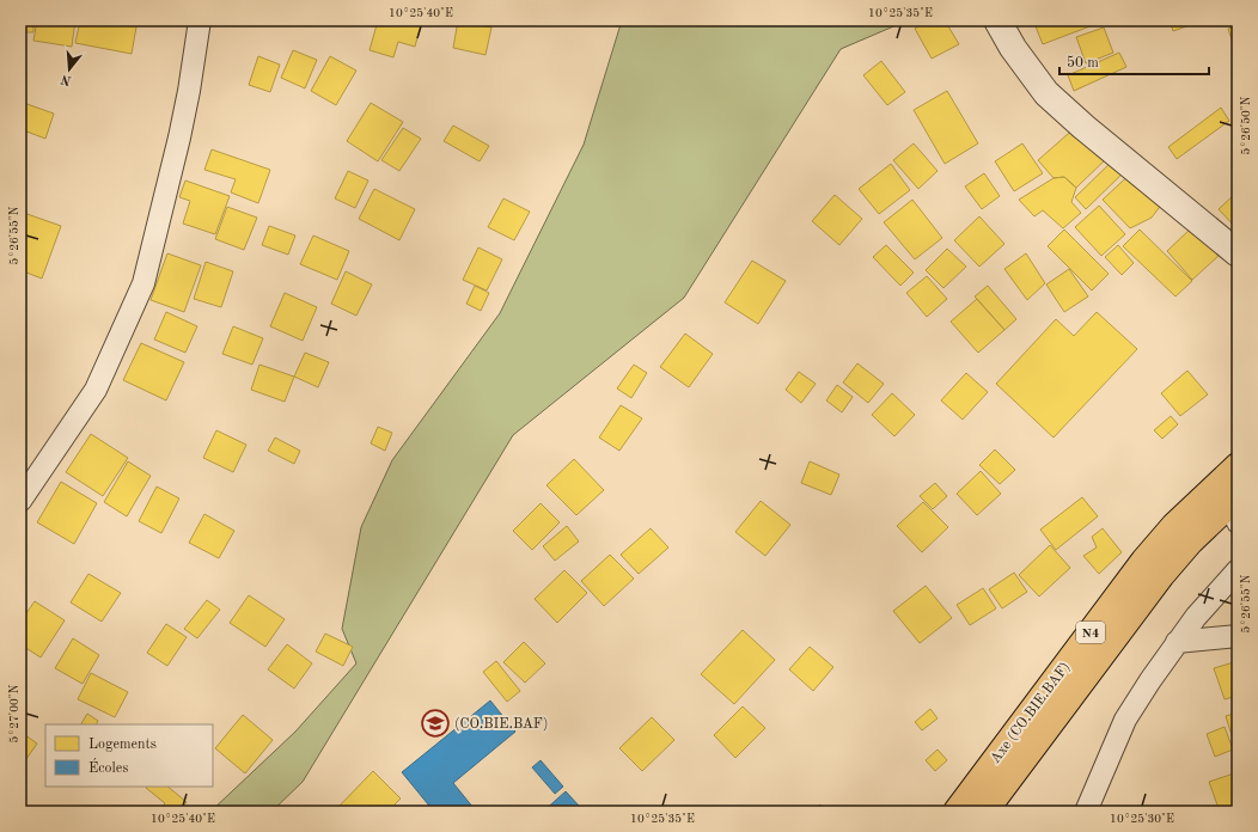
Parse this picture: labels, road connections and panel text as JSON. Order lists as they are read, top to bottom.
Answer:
{
  "streets": {
    "highway": ["N4", "Axe (CO.BIE.BAF)"]
  },
  "places": {
    "school or university": ["(CO.BIE.BAF)"]
  },
  "legend": ["Logements", "Écoles"],
  "scale_bar": "50 m",
  "north": "bottom",
  "coordinates": [
    "10°25'40\"E",
    "10°25'35\"E",
    "5°26'50\"N",
    "5°26'55\"N",
    "5°27'00\"N",
    "10°25'30\"E"
  ]
}
